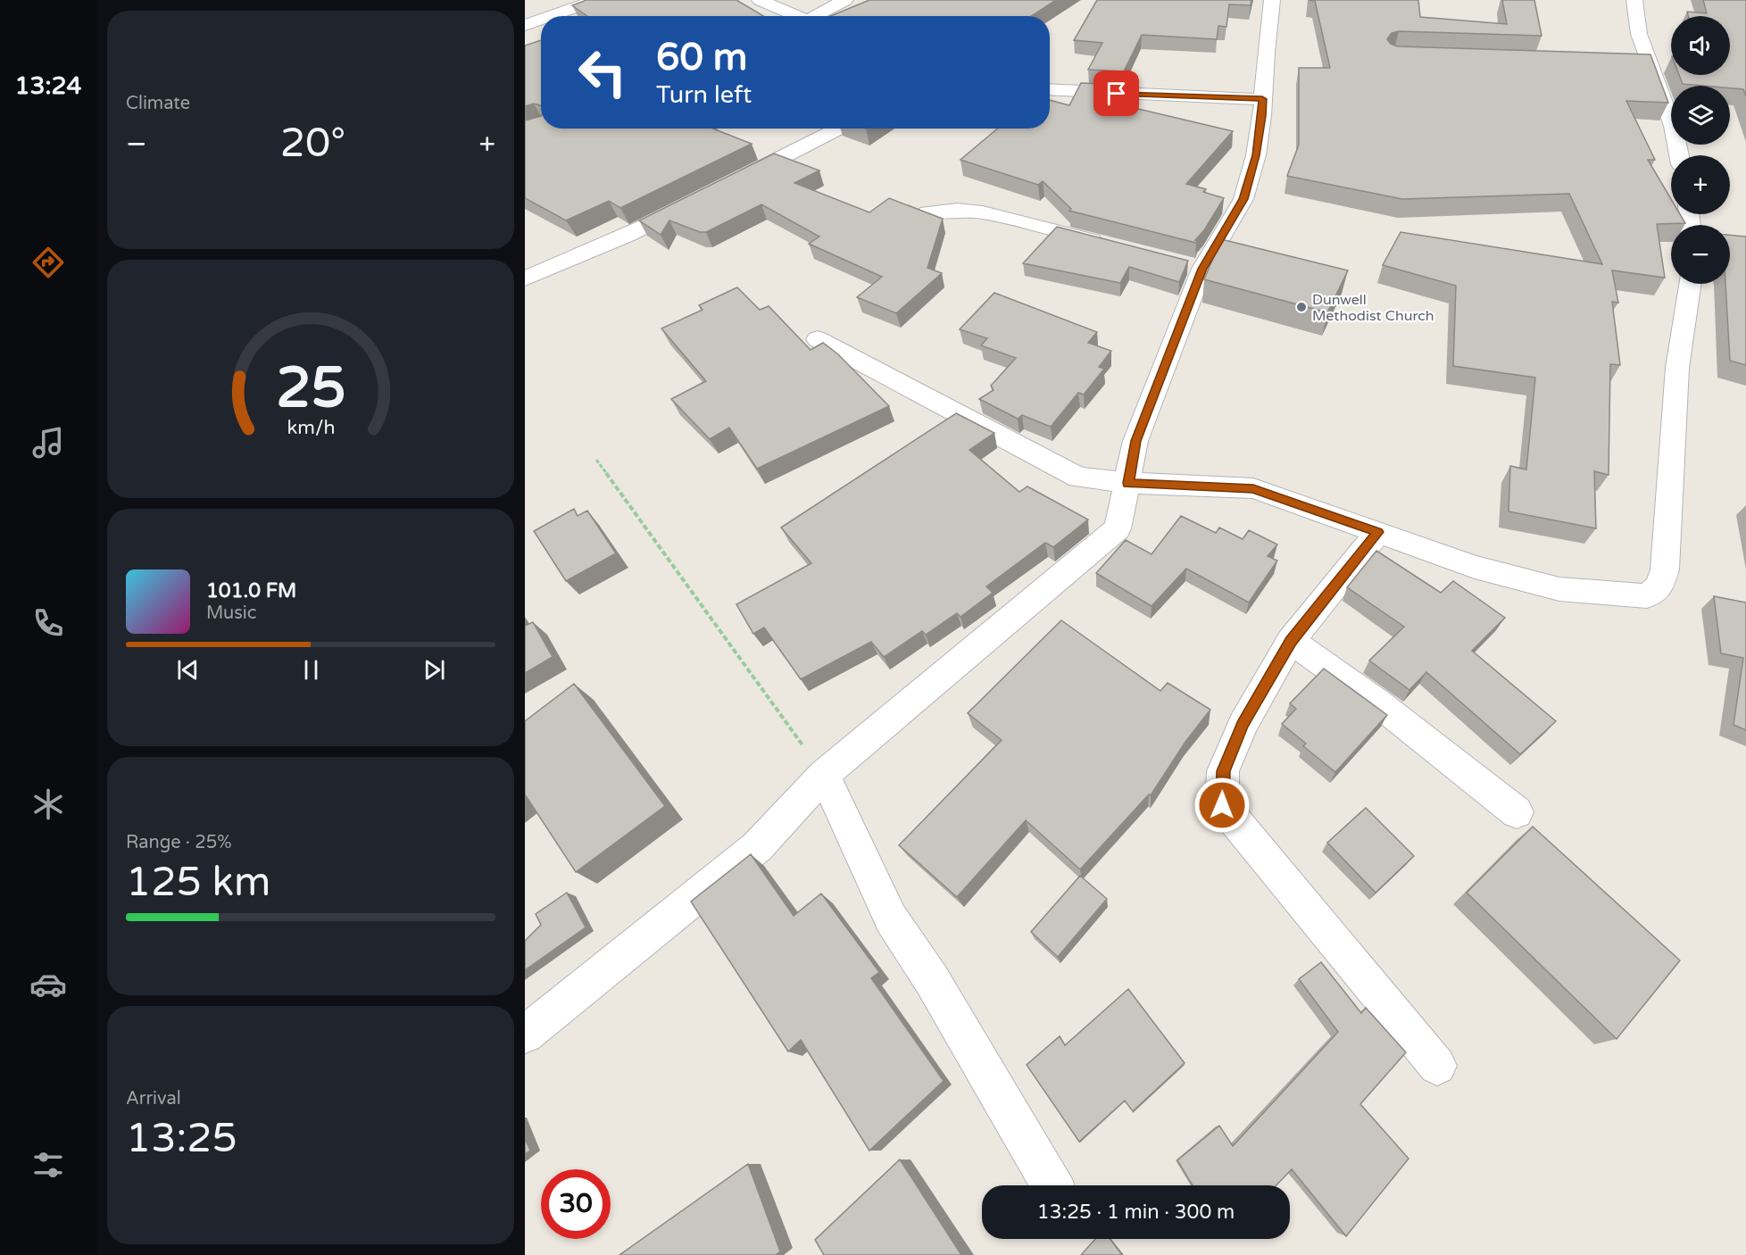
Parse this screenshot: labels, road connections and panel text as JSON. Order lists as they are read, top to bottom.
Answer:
{
  "places": ["Dunwell Methodist Church"],
  "page": {
    "tabs": "13:24",
    "tile": [
      "Climate",
      ["Range · 25%", "125 km"],
      ["Arrival", "13:25"]
    ],
    "map_buttons": ["+", "−"],
    "turn": ["60 m", "Turn left"],
    "heat": ["−", "20°", "+"],
    "song": ["101.0 FM", "Music"],
    "limit": "30",
    "trip": "13:25 · 1 min · 300 m",
    "gauge": ["25", "km/h"]
  }
}
